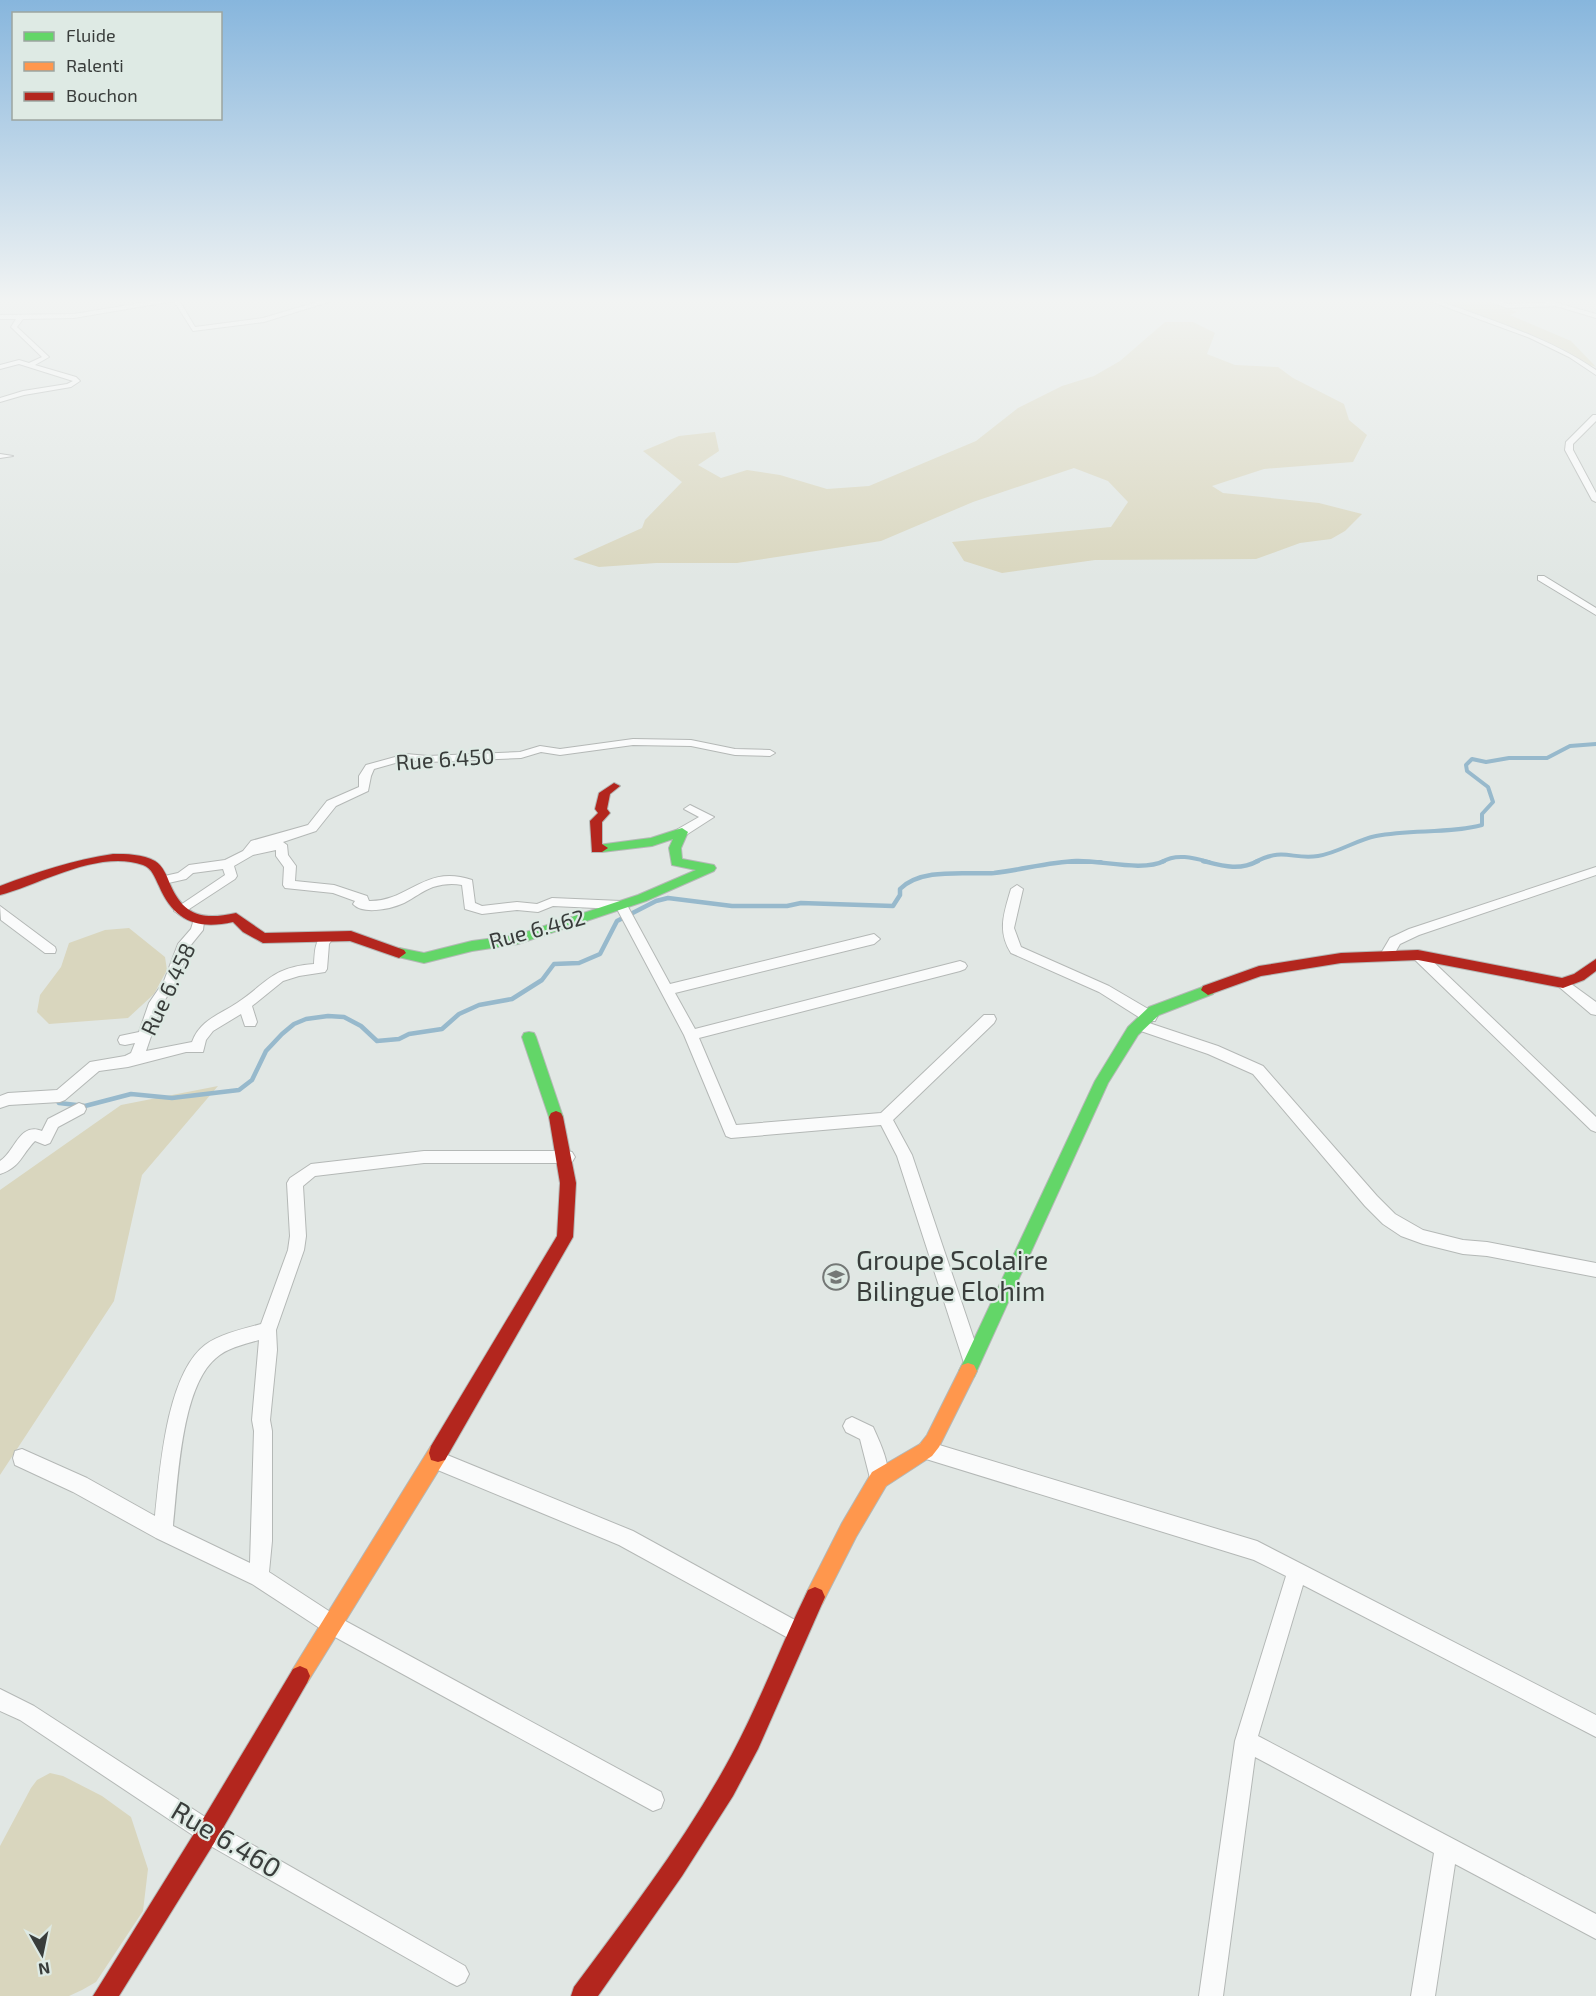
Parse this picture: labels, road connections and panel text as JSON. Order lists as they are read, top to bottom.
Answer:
{
  "streets": {
    "street": [
      "Rue 6.450",
      "Rue 6.462",
      "Rue 6.458",
      "Rue 6.460"
    ]
  },
  "crossings": [
    ["Rue 6.462", "Rue 6.458"]
  ],
  "places": {
    "school or university": ["Groupe Scolaire Bilingue Elohim"]
  },
  "legend": ["Fluide", "Ralenti", "Bouchon"],
  "north": "bottom"
}
